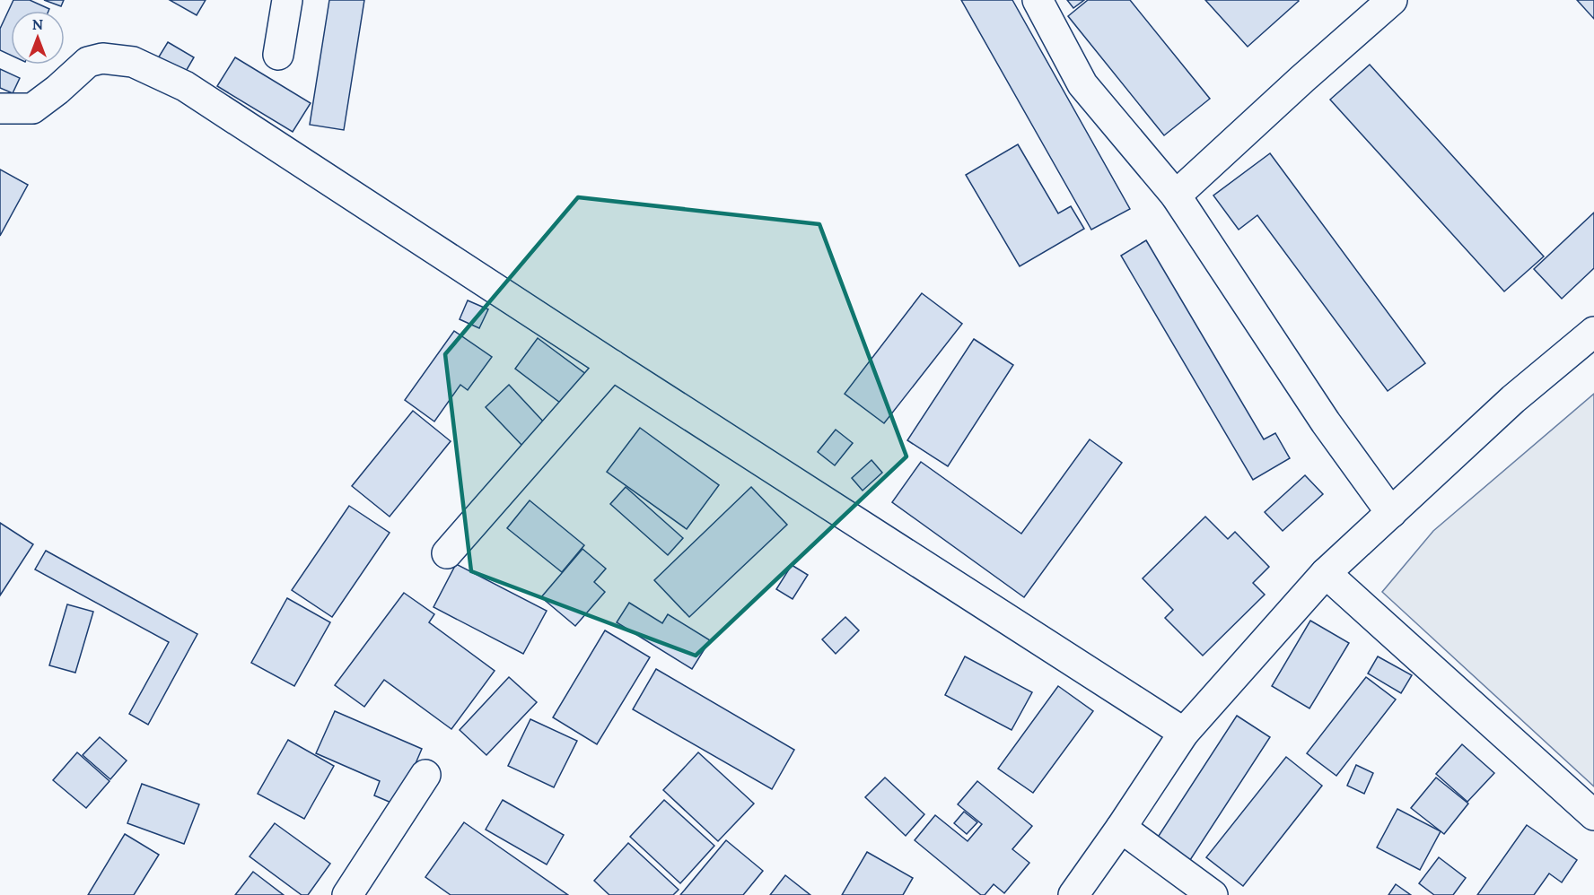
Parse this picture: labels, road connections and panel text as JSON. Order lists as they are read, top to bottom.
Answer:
{
  "north": "top"
}
